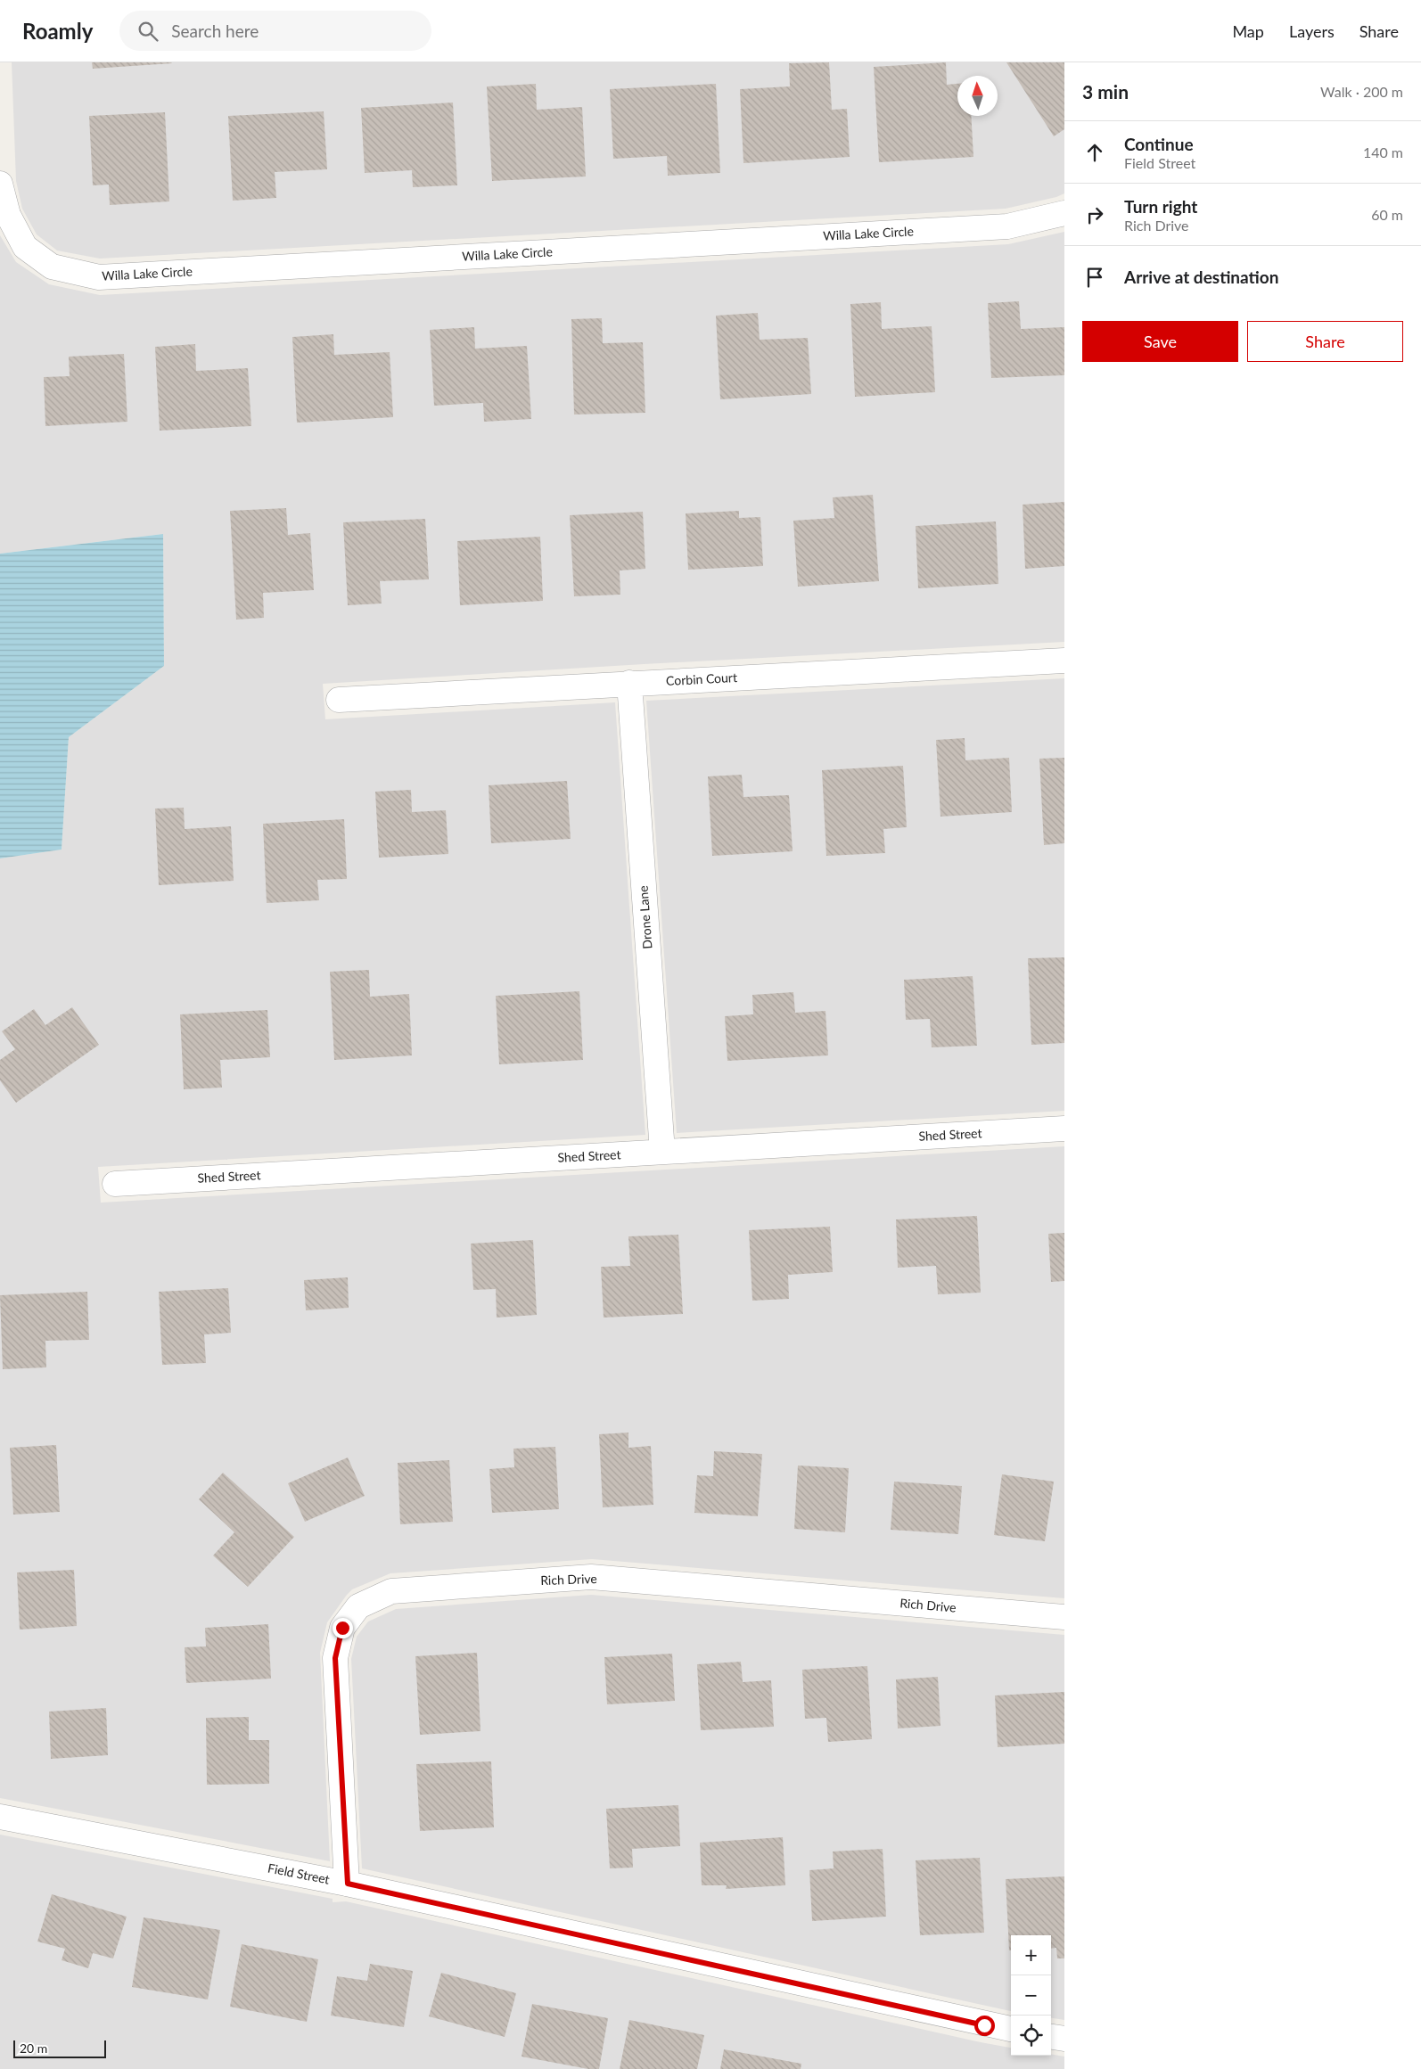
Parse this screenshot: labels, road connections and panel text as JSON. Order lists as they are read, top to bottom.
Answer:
{
  "streets": {
    "street": [
      "Willa Lake Circle",
      "Corbin Court",
      "Drone Lane",
      "Shed Street",
      "Rich Drive",
      "Field Street"
    ]
  },
  "crossings": [
    ["Corbin Court", "Drone Lane"],
    ["Drone Lane", "Shed Street"],
    ["Rich Drive", "Field Street"]
  ],
  "scale_bar": "20 m",
  "north": "top",
  "page": {
    "header": "Roamly",
    "search": "Search here",
    "nav": ["Map", "Layers", "Share"],
    "heading": ["3 min", "Walk · 200 m"],
    "list": [
      ["Continue", "Field Street", "140 m"],
      ["Turn right", "Rich Drive", "60 m"],
      "Arrive at destination"
    ],
    "buttons": ["Save", "Share"],
    "map_buttons": ["+", "−"],
    "scale": "20 m"
  }
}
